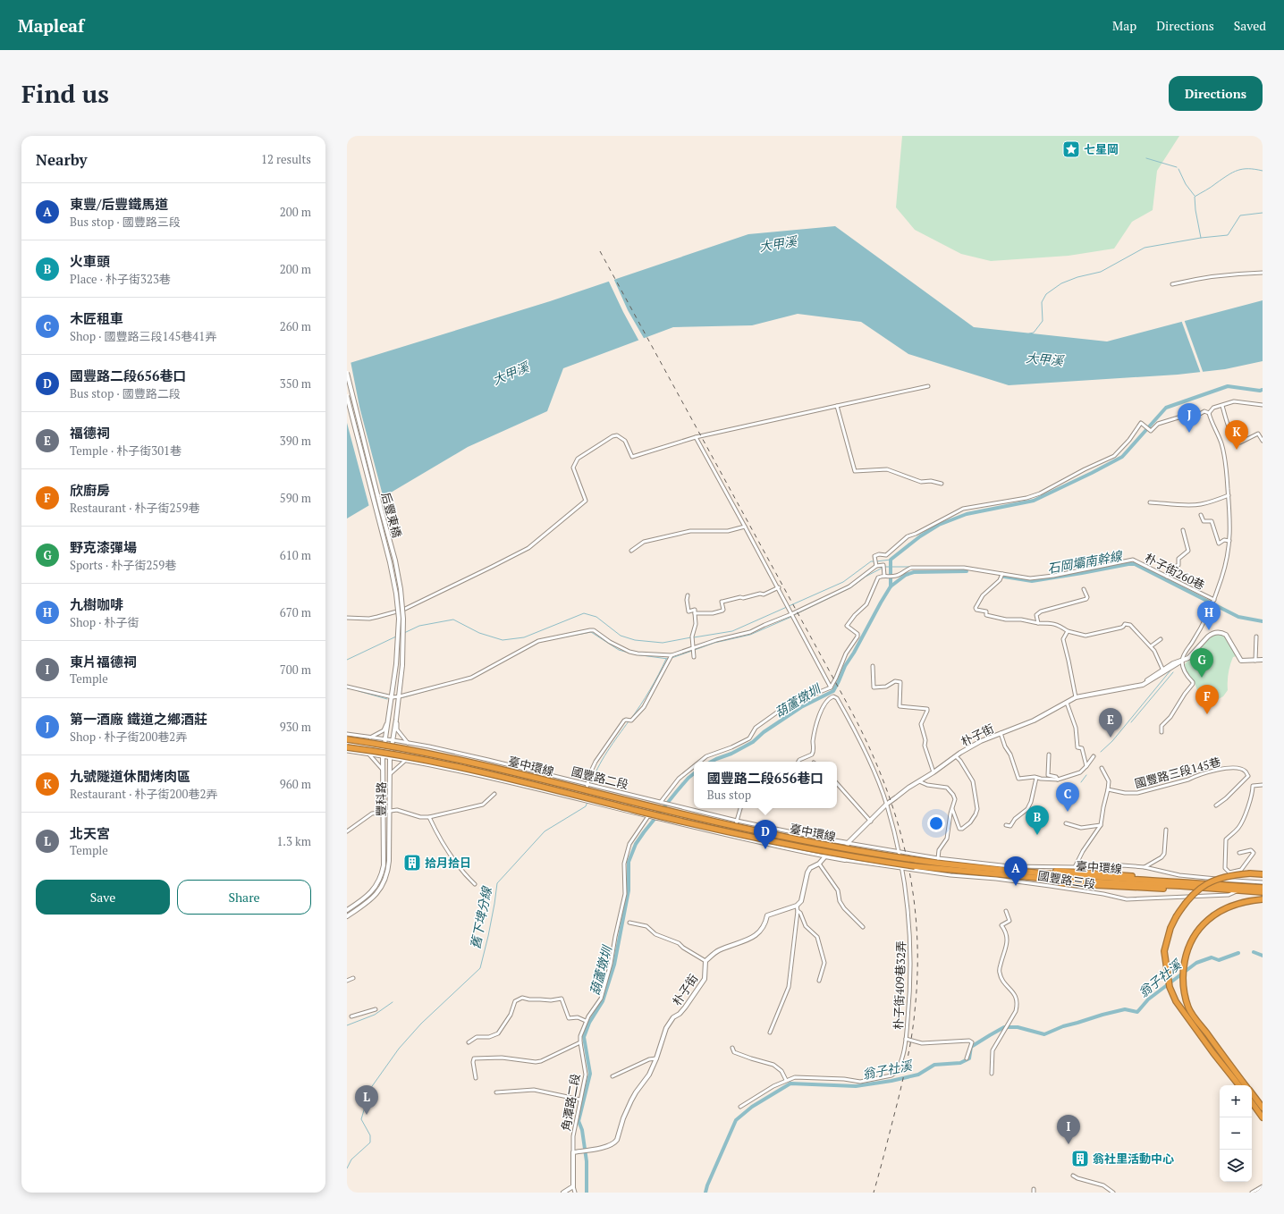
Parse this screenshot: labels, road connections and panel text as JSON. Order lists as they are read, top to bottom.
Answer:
{
  "streets": {
    "highway": ["臺中環線"],
    "street": [
      "后豐東橋",
      "朴子街260巷",
      "朴子街",
      "國豐路三段145巷",
      "國豐路二段",
      "豐科路",
      "國豐路三段",
      "朴子街409巷32弄",
      "角潭路二段"
    ]
  },
  "crossings": [
    ["后豐東橋", "豐科路"],
    ["朴子街", "國豐路二段"],
    ["朴子街", "國豐路三段"],
    ["朴子街", "朴子街409巷32弄"],
    ["朴子街", "角潭路二段"],
    ["臺中環線", "國豐路三段"],
    ["國豐路二段", "豐科路"],
    ["國豐路二段", "國豐路三段"],
    ["國豐路三段", "朴子街409巷32弄"]
  ],
  "water": [
    "大甲溪",
    "石岡壩南幹線",
    "葫蘆墩圳",
    "舊下埤分線",
    "翁子社溪"
  ],
  "places": {
    "place": ["七星岡"],
    "building": ["拾月拾日", "翁社里活動中心"]
  },
  "page": {
    "header": "Mapleaf",
    "nav": ["Map", "Directions", "Saved"],
    "buttons": [
      "Directions",
      ["Save", "Share"]
    ],
    "title": "Find us",
    "heading": ["Nearby", "12 results"],
    "list": [
      {
        "mark": "A",
        "name": "東豐/后豐鐵馬道",
        "note": "Bus stop · 國豐路三段",
        "value": "200 m"
      },
      {
        "mark": "B",
        "name": "火車頭",
        "note": "Place · 朴子街323巷",
        "value": "200 m"
      },
      {
        "mark": "C",
        "name": "木匠租車",
        "note": "Shop · 國豐路三段145巷41弄",
        "value": "260 m"
      },
      {
        "mark": "D",
        "name": "國豐路二段656巷口",
        "note": "Bus stop · 國豐路二段",
        "value": "350 m"
      },
      {
        "mark": "E",
        "name": "福德祠",
        "note": "Temple · 朴子街301巷",
        "value": "390 m"
      },
      {
        "mark": "F",
        "name": "欣廚房",
        "note": "Restaurant · 朴子街259巷",
        "value": "590 m"
      },
      {
        "mark": "G",
        "name": "野克漆彈場",
        "note": "Sports · 朴子街259巷",
        "value": "610 m"
      },
      {
        "mark": "H",
        "name": "九樹咖啡",
        "note": "Shop · 朴子街",
        "value": "670 m"
      },
      {
        "mark": "I",
        "name": "東片福德祠",
        "note": "Temple",
        "value": "700 m"
      },
      {
        "mark": "J",
        "name": "第一酒廠 鐵道之鄉酒莊",
        "note": "Shop · 朴子街200巷2弄",
        "value": "930 m"
      },
      {
        "mark": "K",
        "name": "九號隧道休閒烤肉區",
        "note": "Restaurant · 朴子街200巷2弄",
        "value": "960 m"
      },
      {
        "mark": "L",
        "name": "北天宮",
        "note": "Temple",
        "value": "1.3 km"
      }
    ],
    "pins": [
      "J",
      "K",
      "H",
      "G",
      "F",
      "E",
      "C",
      "B",
      "D",
      "A",
      "L",
      "I"
    ],
    "popup": ["國豐路二段656巷口", "Bus stop"],
    "map_buttons": ["+", "−"]
  }
}
